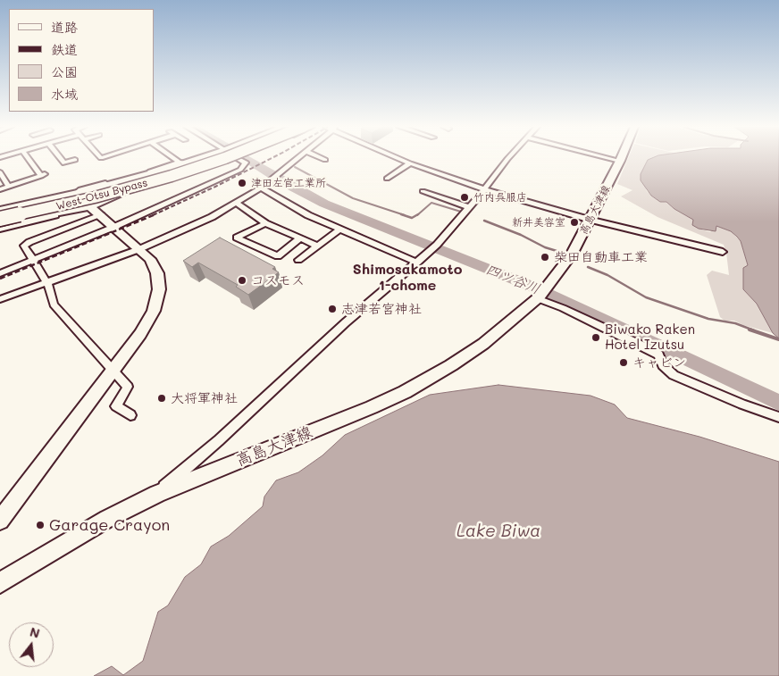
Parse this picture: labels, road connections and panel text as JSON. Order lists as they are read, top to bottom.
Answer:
{
  "streets": {
    "highway": ["West-Otsu Bypass"],
    "street": ["高島大津線"]
  },
  "districts": ["Shimosakamoto 1-chome"],
  "water": ["四ツ谷川", "Lake Biwa"],
  "places": [
    "津田左官工業所",
    "竹内呉服店",
    "新井美容室",
    "柴田自動車工業",
    "コスモス",
    "志津若宮神社",
    "Biwako Raken Hotel Izutsu",
    "キャビン",
    "大将軍神社",
    "Garage Crayon"
  ],
  "legend": [
    "道路",
    "鉄道",
    "公園",
    "水域"
  ],
  "north": "top"
}
